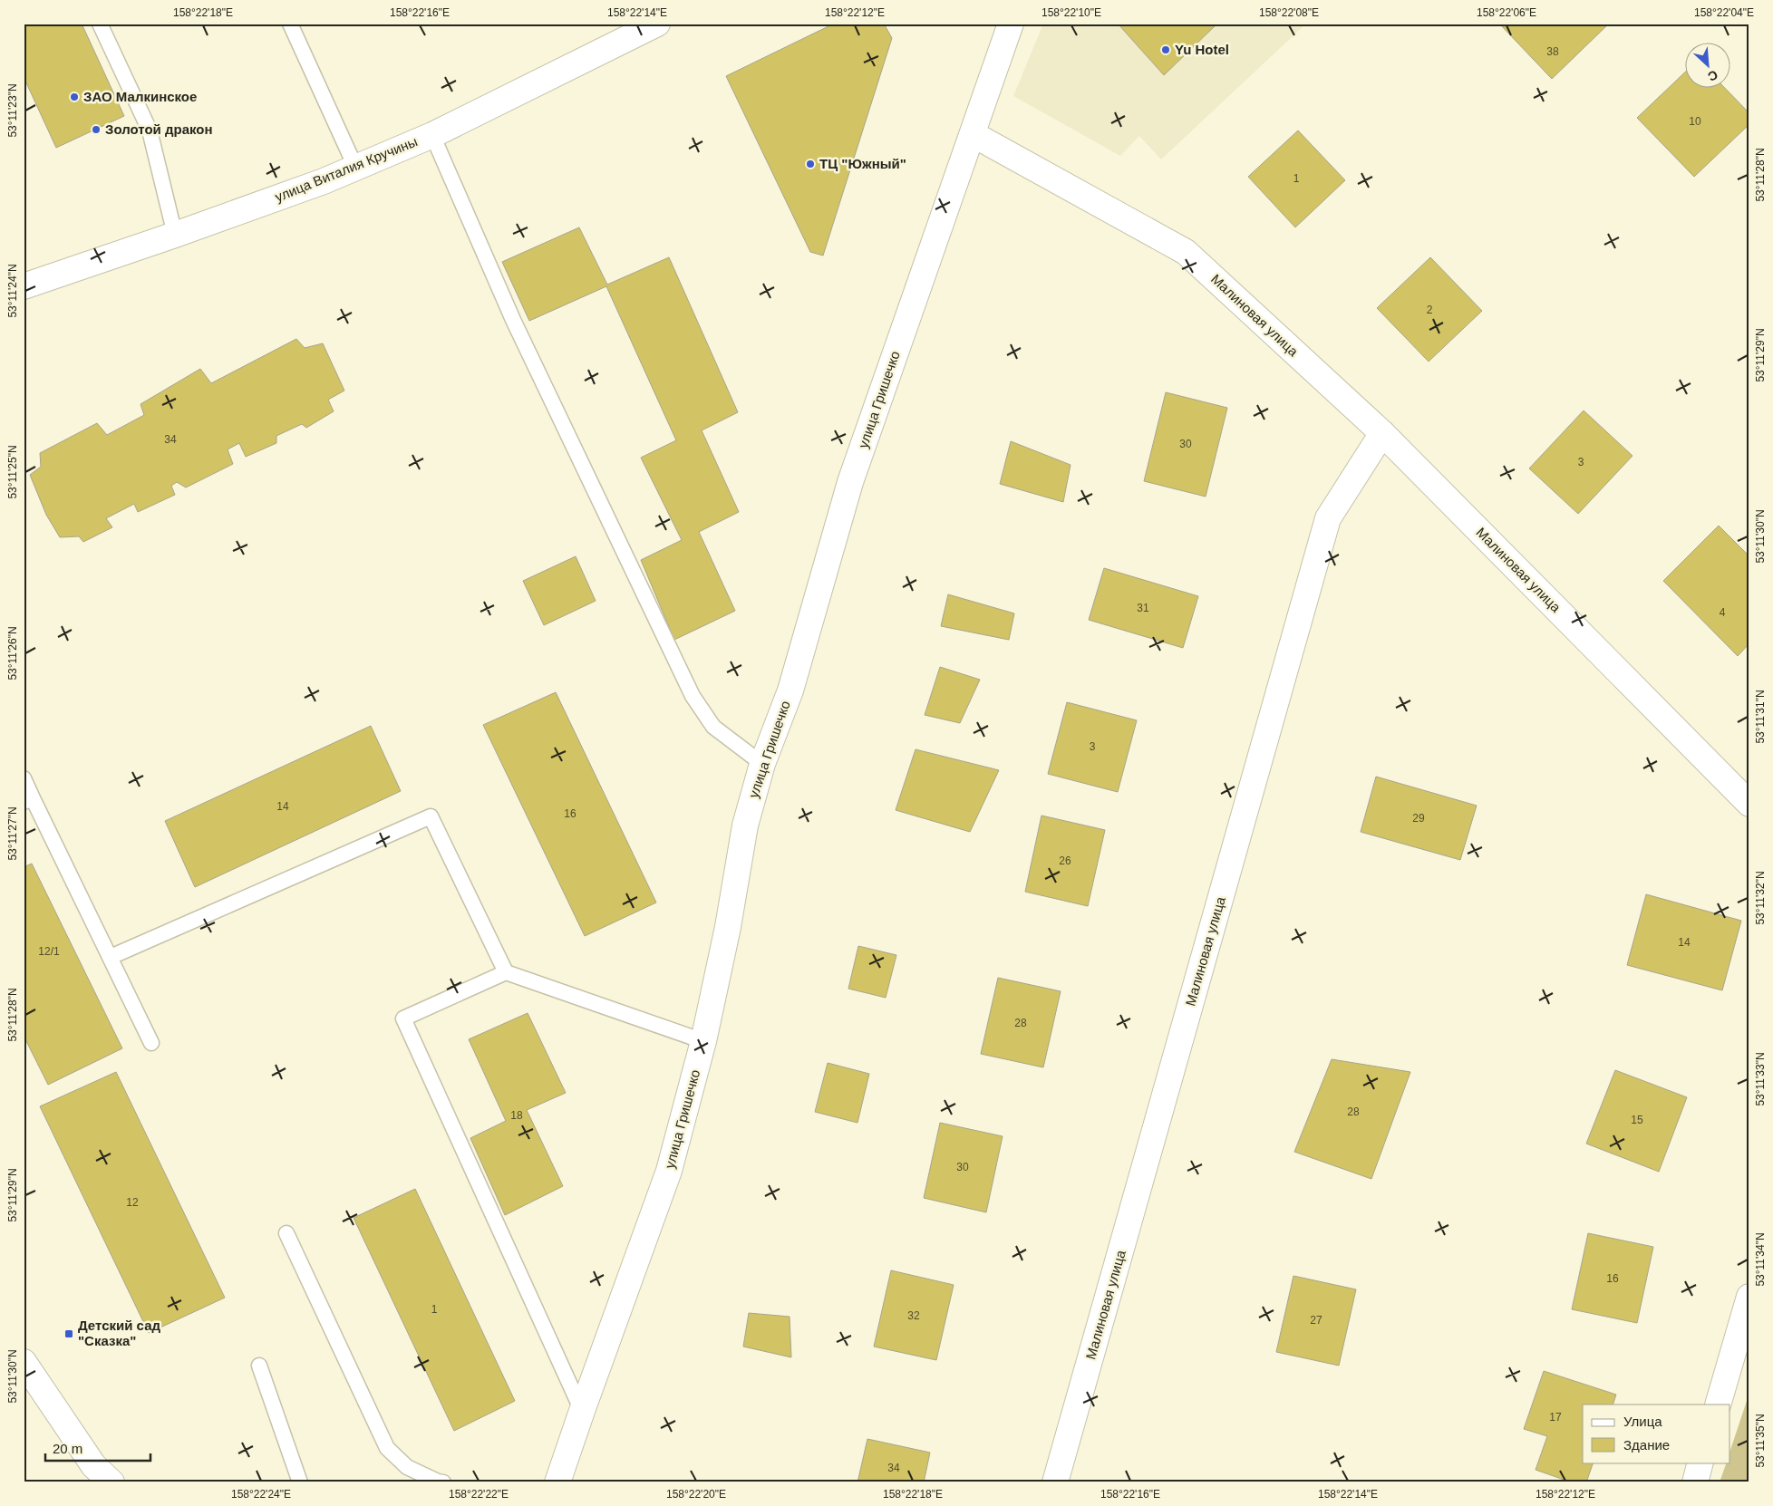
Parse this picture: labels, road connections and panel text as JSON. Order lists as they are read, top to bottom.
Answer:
{
  "streets": {
    "street": ["улица Виталия Кручины", "Малиновая улица", "улица Гришечко"]
  },
  "crossings": [
    ["Малиновая улица", "улица Гришечко"]
  ],
  "places": {
    "other": [
      "Yu Hotel",
      "ЗАО Малкинское",
      "Золотой дракон",
      "ТЦ \"Южный\""
    ],
    "transit": ["Детский сад \"Сказка\""]
  },
  "house_numbers": [
    "38",
    "10",
    "1",
    "2",
    "34",
    "30",
    "3",
    "31",
    "4",
    "3",
    "14",
    "16",
    "29",
    "26",
    "14",
    "12/1",
    "28",
    "28",
    "18",
    "15",
    "30",
    "12",
    "16",
    "1",
    "32",
    "27",
    "17",
    "34"
  ],
  "legend": ["Улица", "Здание"],
  "scale_bar": "20 m",
  "north": "bottom right",
  "coordinates": [
    "158°22'18\"E",
    "158°22'16\"E",
    "158°22'14\"E",
    "158°22'12\"E",
    "158°22'10\"E",
    "158°22'08\"E",
    "158°22'06\"E",
    "158°22'04\"E",
    "53°11'23\"N",
    "53°11'28\"N",
    "53°11'24\"N",
    "53°11'29\"N",
    "53°11'25\"N",
    "53°11'30\"N",
    "53°11'26\"N",
    "53°11'31\"N",
    "53°11'27\"N",
    "53°11'32\"N",
    "53°11'33\"N",
    "53°11'34\"N",
    "53°11'35\"N",
    "158°22'24\"E",
    "158°22'22\"E",
    "158°22'20\"E"
  ]
}
